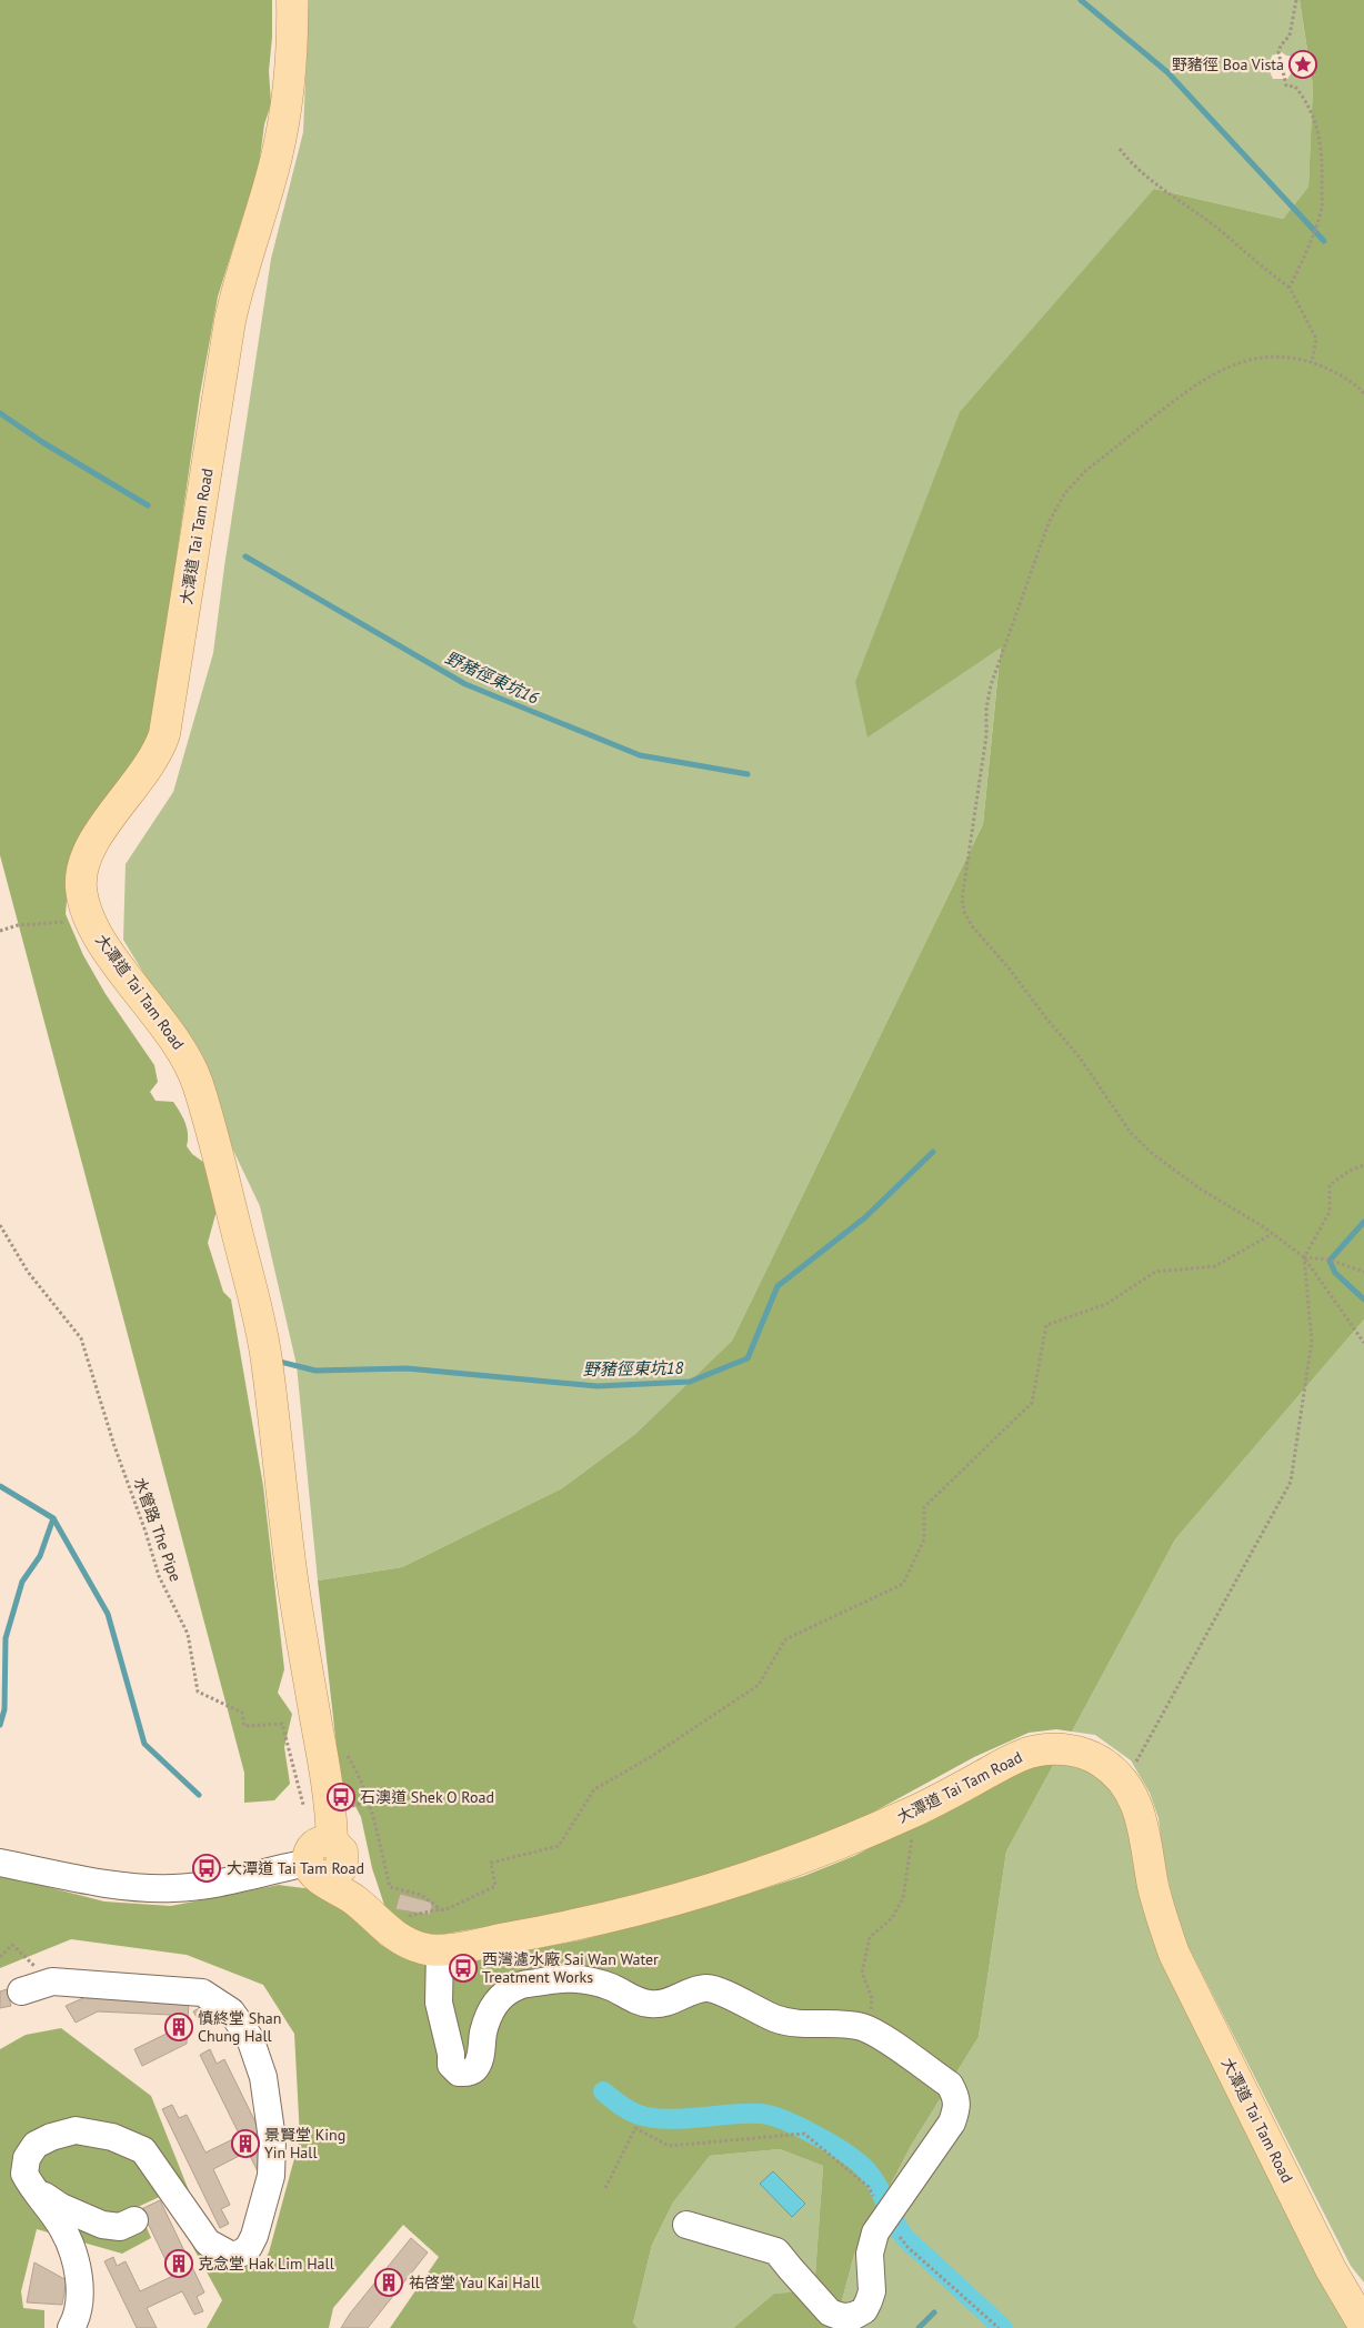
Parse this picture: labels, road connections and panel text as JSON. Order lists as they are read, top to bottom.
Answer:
{
  "streets": {
    "main road": ["大潭道 Tai Tam Road"],
    "path": ["水管路 The Pipe"]
  },
  "water": ["野豬徑東坑16", "野豬徑東坑18"],
  "places": {
    "place": ["野豬徑 Boa Vista"],
    "bus stop": ["石澳道 Shek O Road", "大潭道 Tai Tam Road", "西灣濾水廠 Sai Wan Water Treatment Works"],
    "building": [
      "慎終堂 Shan Chung Hall",
      "景賢堂 King Yin Hall",
      "克念堂 Hak Lim Hall",
      "祐啓堂 Yau Kai Hall"
    ]
  }
}
